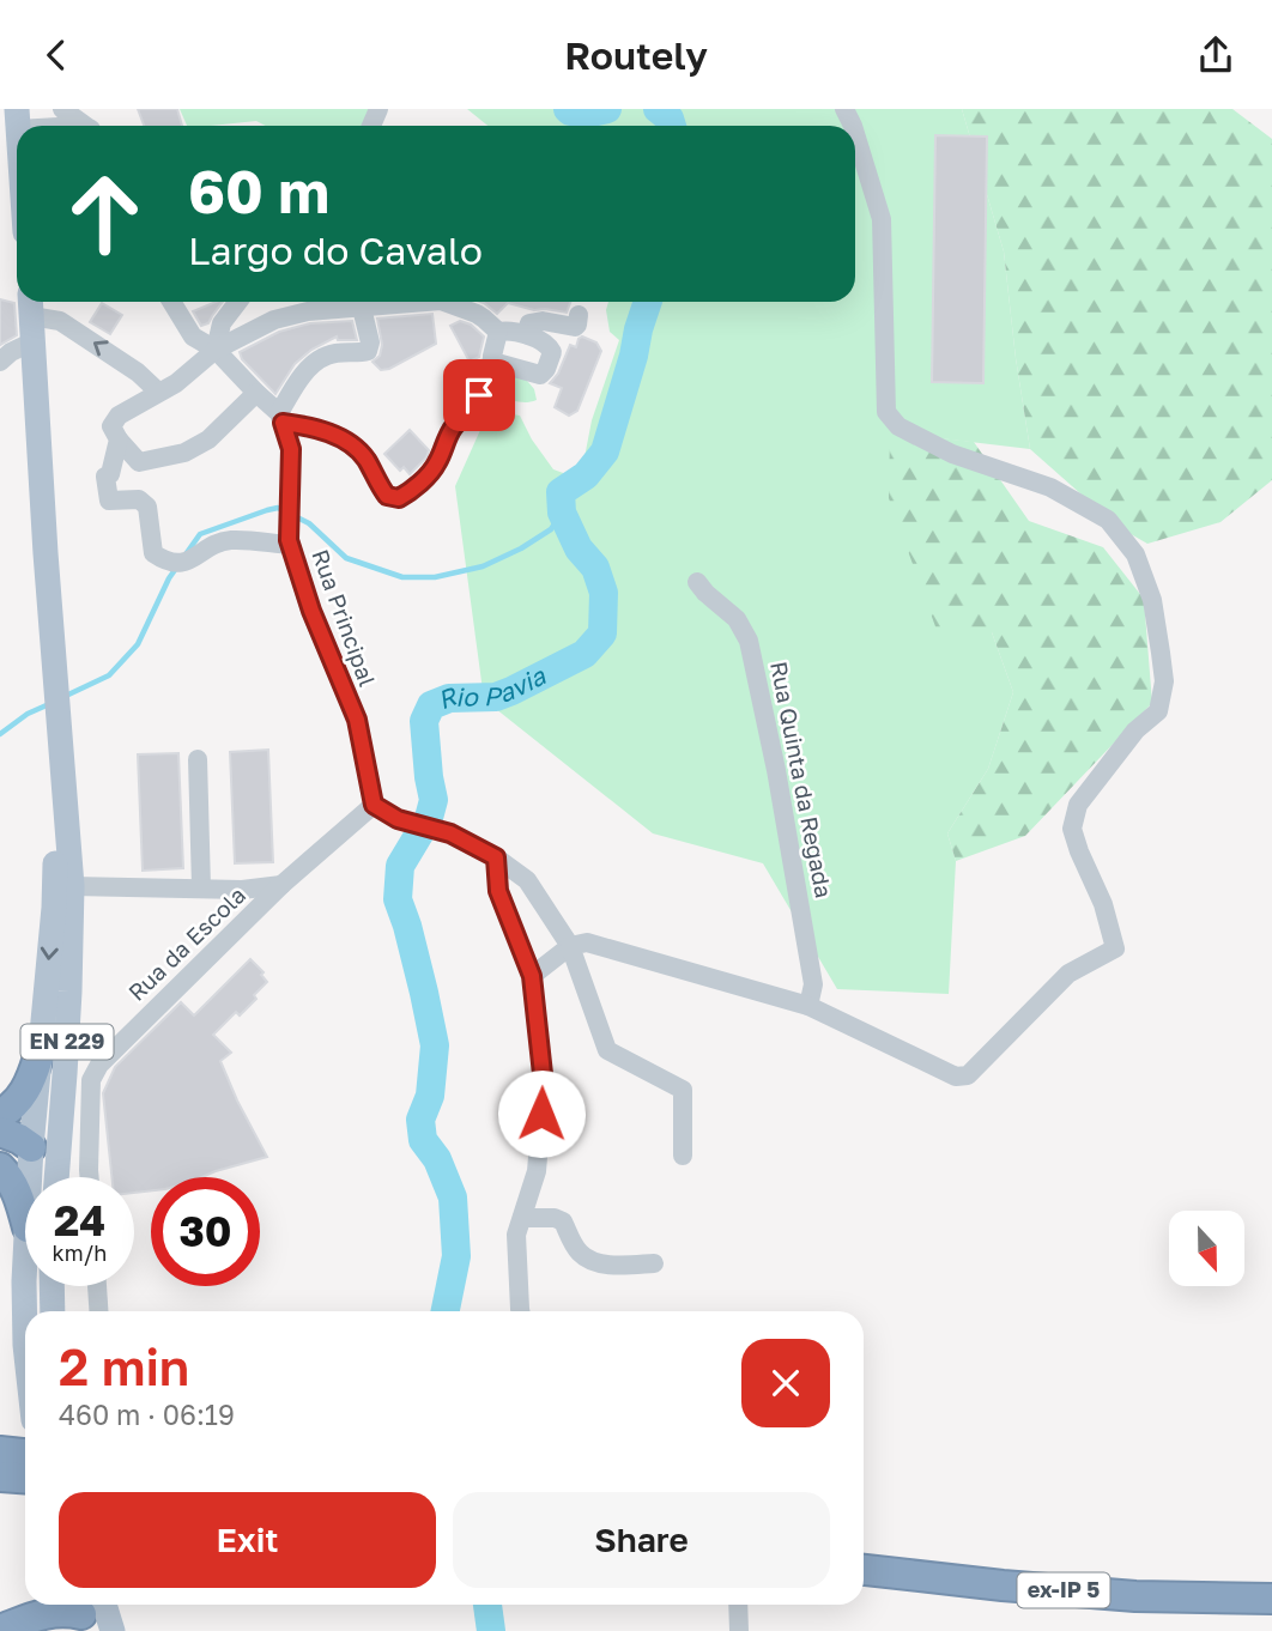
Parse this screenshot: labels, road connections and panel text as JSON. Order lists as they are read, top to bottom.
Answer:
{
  "streets": {
    "highway": ["ex-IP 5"],
    "main road": ["EN 229"],
    "street": ["Rua Principal", "Rua Quinta da Regada", "Rua da Escola"]
  },
  "crossings": [
    ["Rua Principal", "Rua da Escola"]
  ],
  "water": ["Rio Pavia"],
  "north": "bottom",
  "page": {
    "header": "Routely",
    "turn": ["60 m", "Largo do Cavalo"],
    "speed": "24 km/h",
    "limit": "30",
    "heading": ["2 min", "460 m · 06:19"],
    "buttons": ["Exit", "Share"]
  }
}
